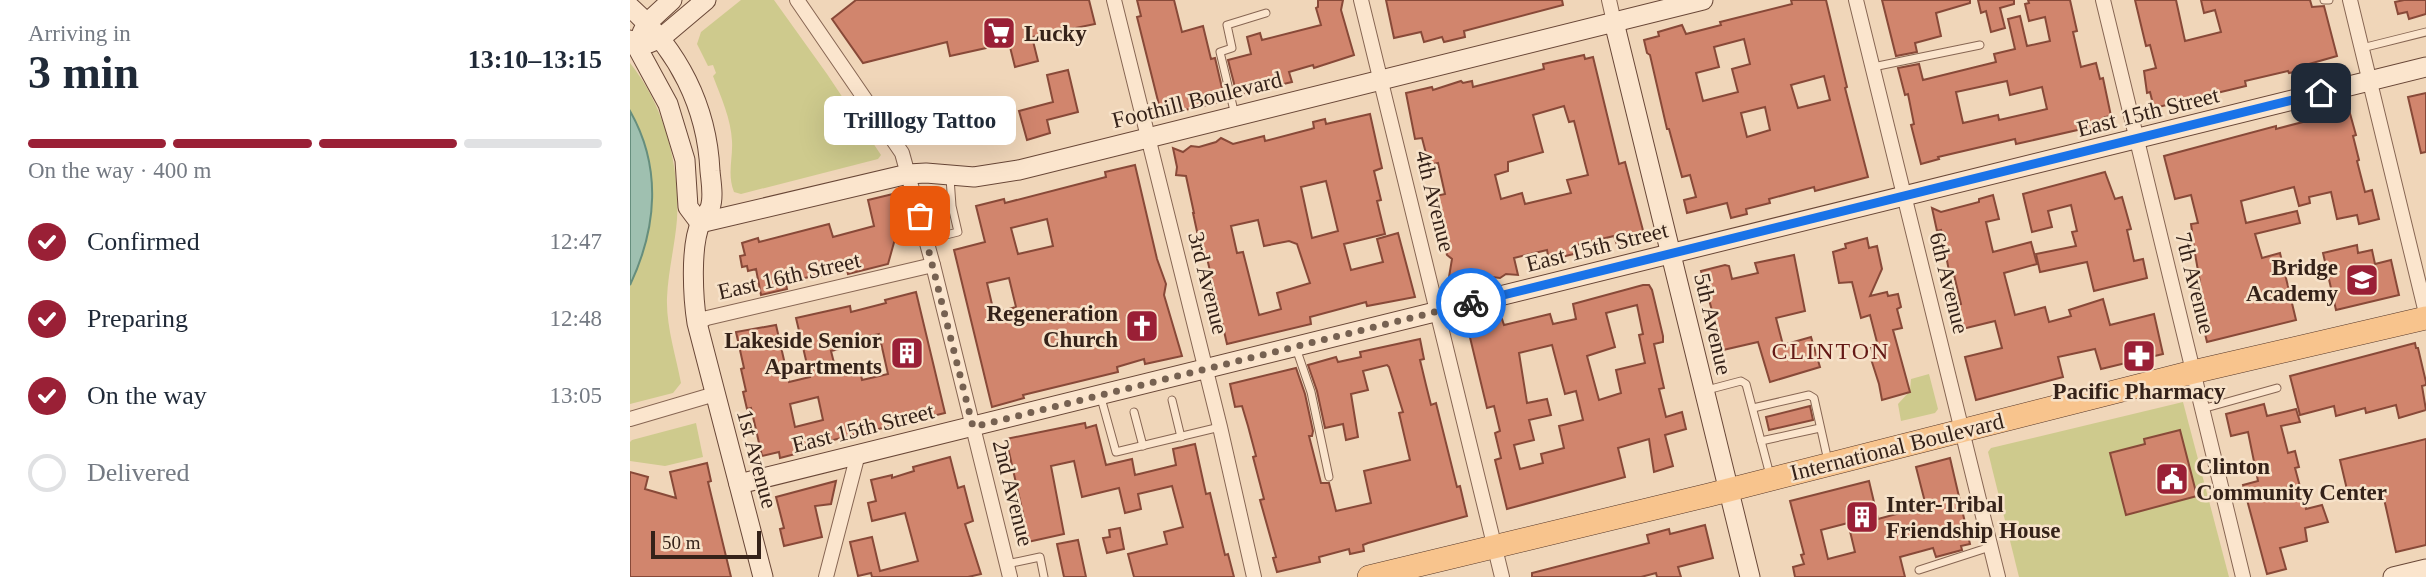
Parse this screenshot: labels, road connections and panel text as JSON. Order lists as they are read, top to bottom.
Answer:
{
  "streets": {
    "main road": [
      "Foothill Boulevard",
      "East 15th Street",
      "5th Avenue",
      "International Boulevard",
      "1st Avenue"
    ],
    "street": [
      "4th Avenue",
      "East 16th Street",
      "3rd Avenue",
      "6th Avenue",
      "7th Avenue",
      "2nd Avenue"
    ]
  },
  "crossings": [
    ["Foothill Boulevard", "4th Avenue"],
    ["Foothill Boulevard", "3rd Avenue"],
    ["Foothill Boulevard", "5th Avenue"],
    ["Foothill Boulevard", "1st Avenue"],
    ["Foothill Boulevard", "2nd Avenue"],
    ["East 15th Street", "4th Avenue"],
    ["East 15th Street", "3rd Avenue"],
    ["East 15th Street", "6th Avenue"],
    ["East 15th Street", "7th Avenue"],
    ["East 15th Street", "5th Avenue"],
    ["East 15th Street", "1st Avenue"],
    ["East 15th Street", "2nd Avenue"],
    ["4th Avenue", "International Boulevard"],
    ["East 16th Street", "1st Avenue"],
    ["East 16th Street", "2nd Avenue"],
    ["6th Avenue", "International Boulevard"],
    ["7th Avenue", "International Boulevard"],
    ["5th Avenue", "International Boulevard"]
  ],
  "districts": ["CLINTON"],
  "places": {
    "supermarket": ["Lucky"],
    "other": ["Trilllogy Tattoo"],
    "school or university": ["Bridge Academy"],
    "church": ["Regeneration Church"],
    "building": ["Lakeside Senior Apartments", "Inter-Tribal Friendship House"],
    "pharmacy": ["Pacific Pharmacy"],
    "public building": ["Clinton Community Center"]
  },
  "scale_bar": "50 m",
  "page": {
    "heading": ["3 min", "Arriving in", "13:10–13:15"],
    "bubble": "Trilllogy Tattoo",
    "bar": "On the way · 400 m",
    "list": [
      ["Confirmed", "12:47"],
      ["Preparing", "12:48"],
      ["On the way", "13:05"],
      "Delivered"
    ],
    "scale": "50 m"
  }
}
